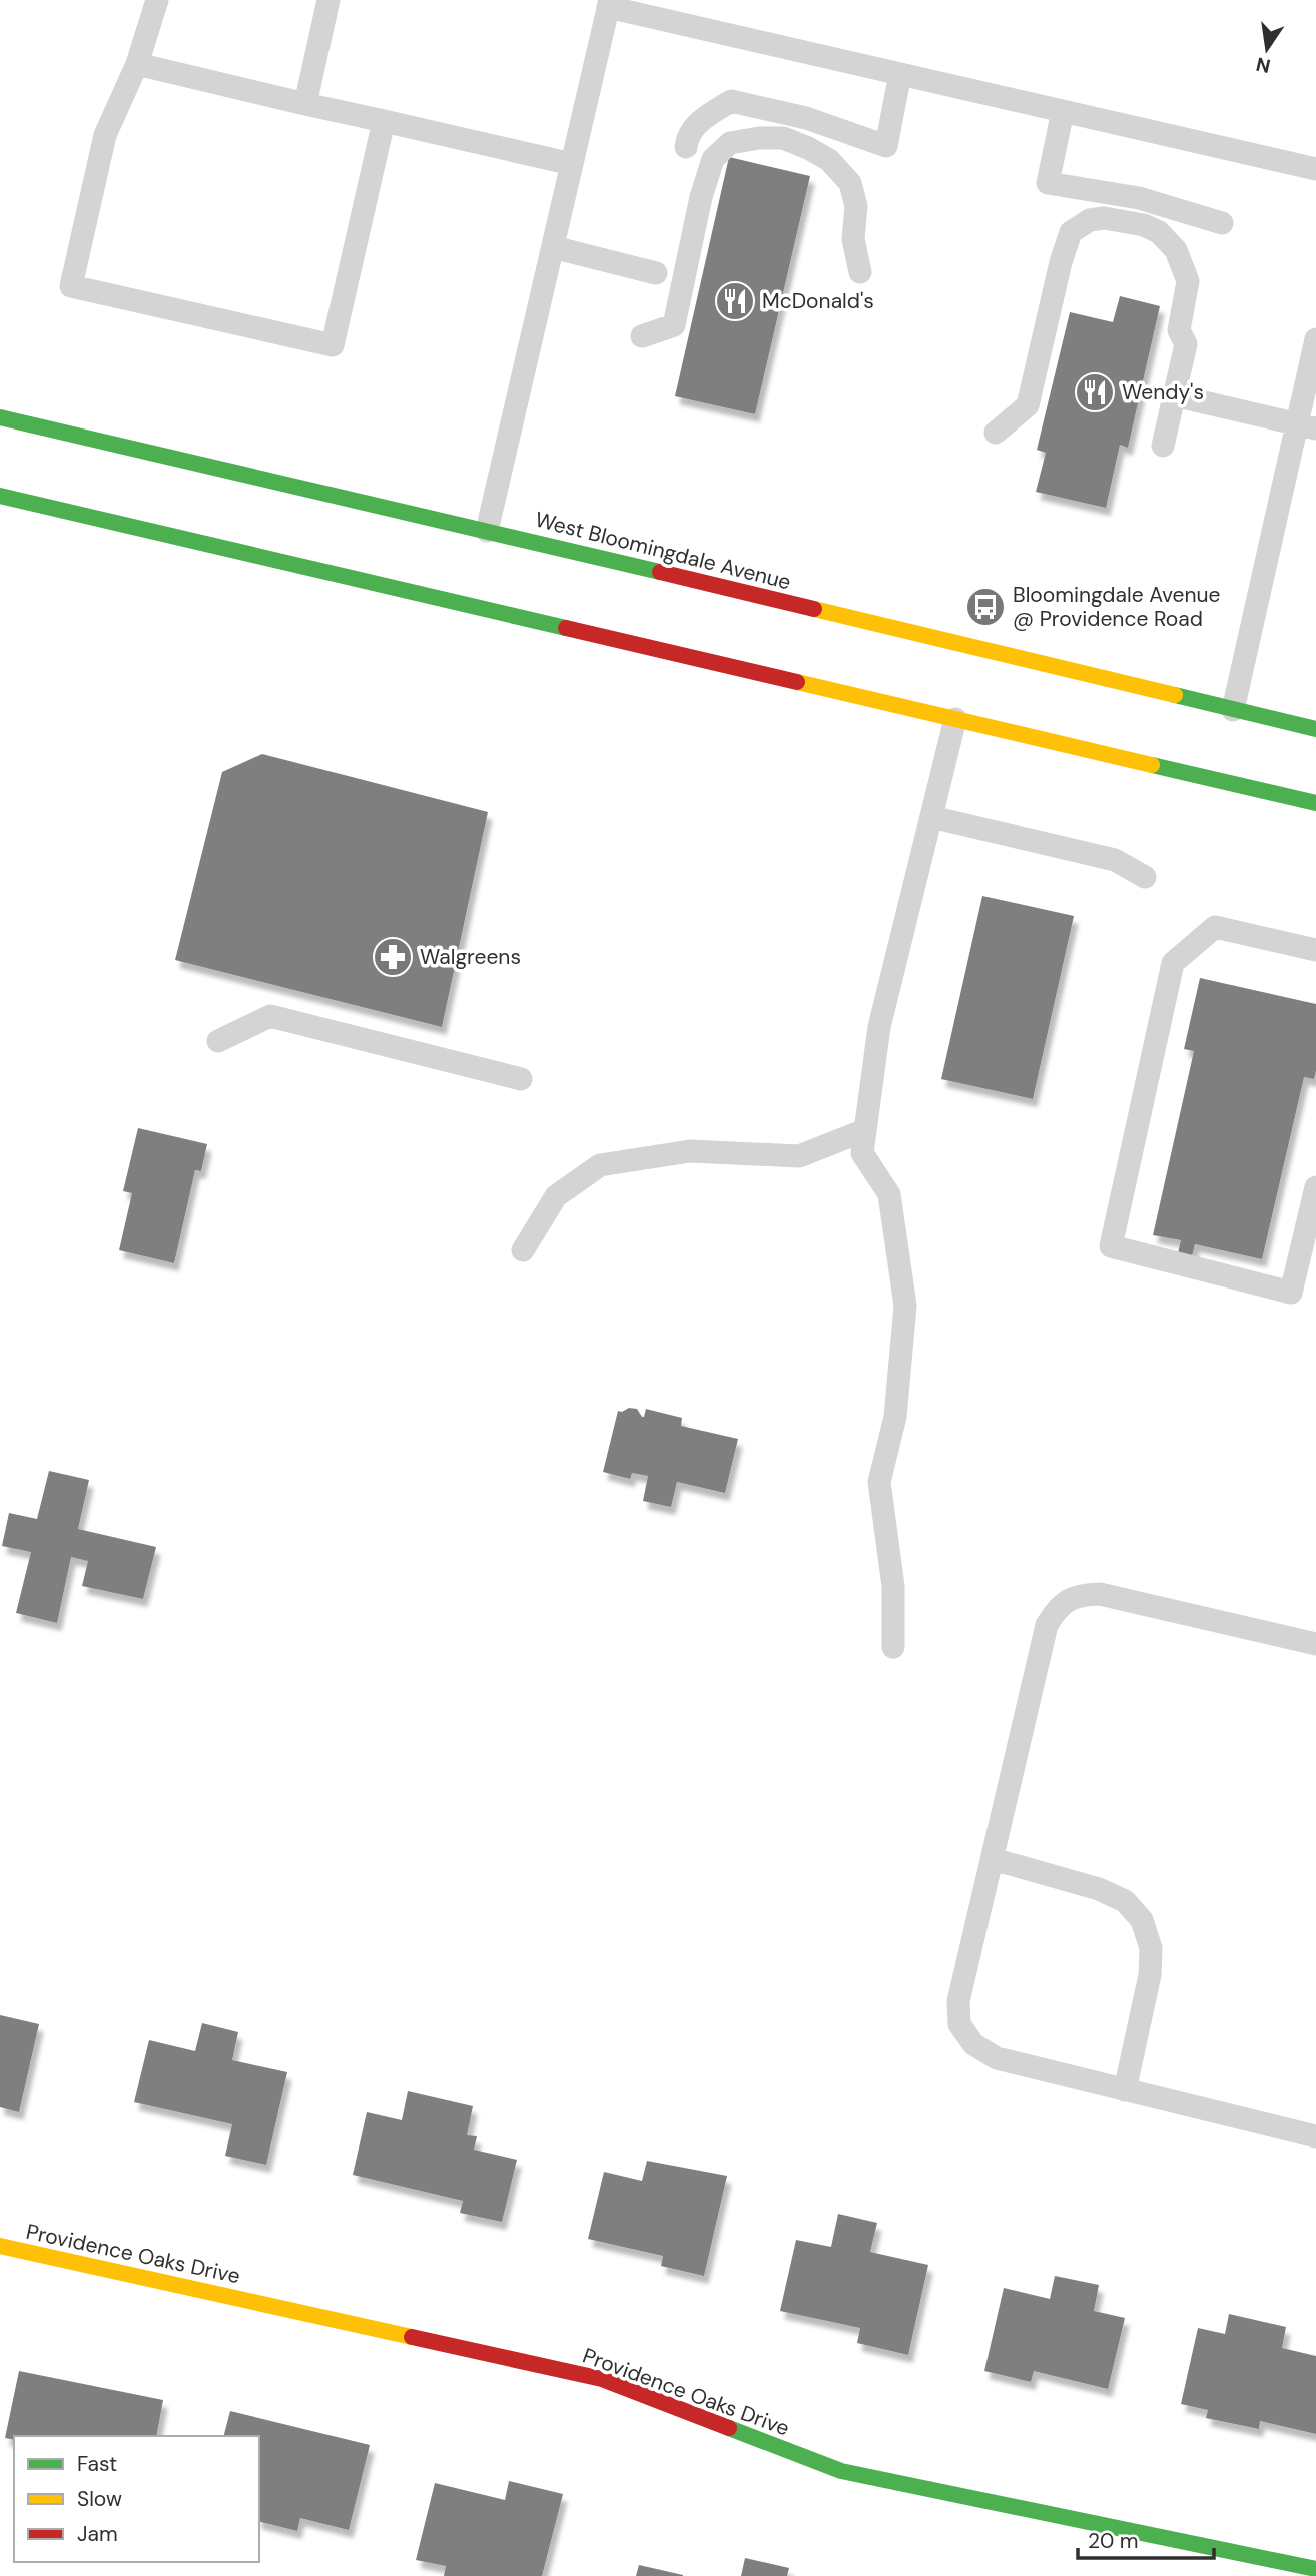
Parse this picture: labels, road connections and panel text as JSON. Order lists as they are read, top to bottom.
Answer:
{
  "streets": {
    "main road": ["West Bloomingdale Avenue", "Providence Oaks Drive"]
  },
  "places": {
    "restaurant": ["McDonald's", "Wendy's"],
    "bus stop": ["Bloomingdale Avenue @ Providence Road"],
    "pharmacy": ["Walgreens"]
  },
  "legend": ["Fast", "Slow", "Jam"],
  "scale_bar": "20 m",
  "north": "bottom"
}
